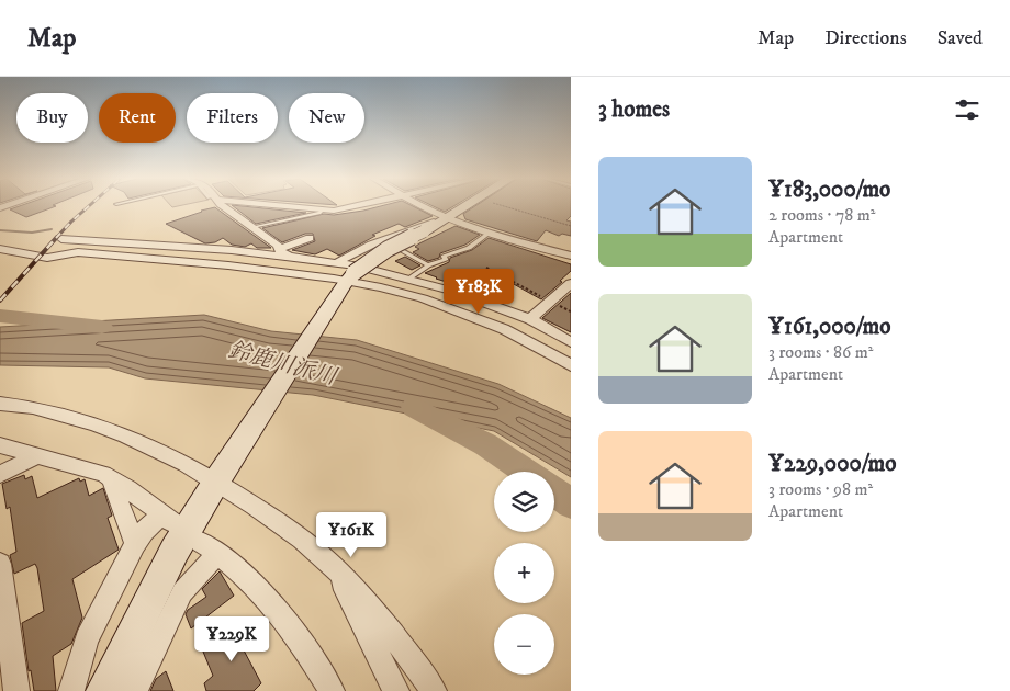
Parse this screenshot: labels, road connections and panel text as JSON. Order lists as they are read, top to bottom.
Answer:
{
  "water": ["鈴鹿川派川"],
  "page": {
    "header": "Map",
    "nav": ["Map", "Directions", "Saved"],
    "heading": "3 homes",
    "chip": [
      "Buy",
      "Rent",
      "Filters",
      "New"
    ],
    "list": [
      {
        "name": "¥183,000/mo",
        "note": "2 rooms · 78 m² · Apartment"
      },
      {
        "name": "¥161,000/mo",
        "note": "3 rooms · 86 m² · Apartment"
      },
      {
        "name": "¥229,000/mo",
        "note": "3 rooms · 98 m² · Apartment"
      }
    ],
    "price": ["¥183K", "¥161K", "¥229K"],
    "map_buttons": ["+", "−"]
  }
}
